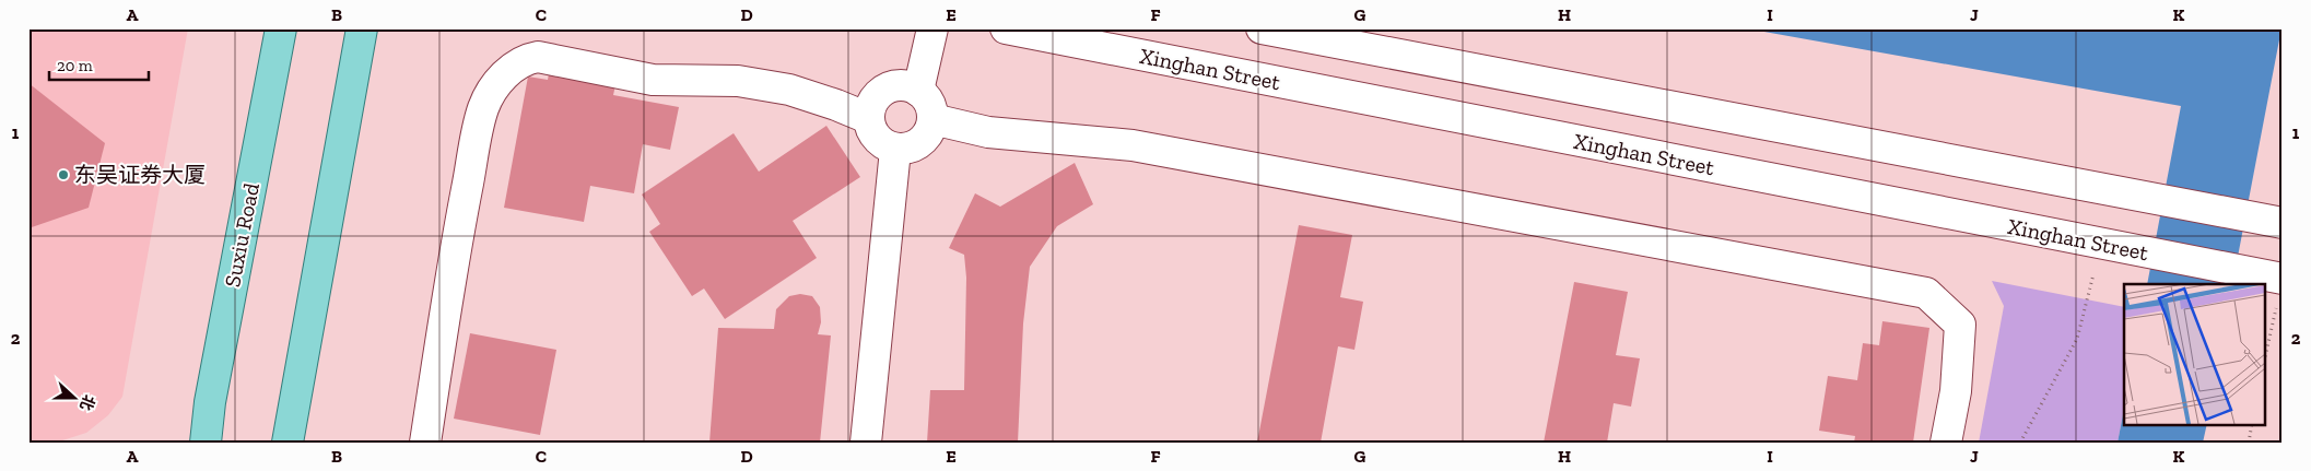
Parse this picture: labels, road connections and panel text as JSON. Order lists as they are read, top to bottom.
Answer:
{
  "streets": {
    "main road": ["Suxiu Road"],
    "street": ["Xinghan Street"]
  },
  "places": ["东吴证券大厦"],
  "scale_bar": "20 m",
  "north": "right",
  "grid": {
    "columns": [
      "A",
      "B",
      "C",
      "D",
      "E",
      "F",
      "G",
      "H",
      "I",
      "J",
      "K"
    ],
    "rows": ["1", "2"]
  }
}
